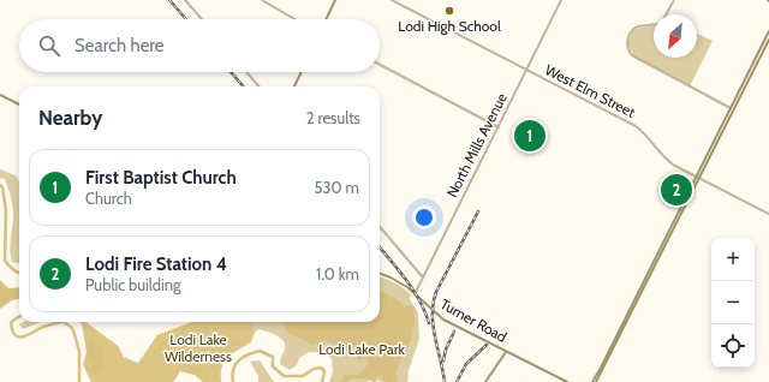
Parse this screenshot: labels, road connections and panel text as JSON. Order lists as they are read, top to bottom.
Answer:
{
  "streets": {
    "main road": ["Turner Road"],
    "street": ["West Elm Street", "North Mills Avenue"]
  },
  "crossings": [
    ["West Elm Street", "North Mills Avenue"],
    ["North Mills Avenue", "Turner Road"]
  ],
  "parks": ["Lodi Lake Wilderness", "Lodi Lake Park"],
  "places": ["Lodi High School"],
  "north": "bottom left",
  "page": {
    "search": "Search here",
    "heading": ["Nearby", "2 results"],
    "pins": ["1", "2"],
    "list": [
      {
        "mark": "1",
        "name": "First Baptist Church",
        "note": "Church",
        "value": "530 m"
      },
      {
        "mark": "2",
        "name": "Lodi Fire Station 4",
        "note": "Public building",
        "value": "1.0 km"
      }
    ],
    "map_buttons": ["+", "−"]
  }
}
